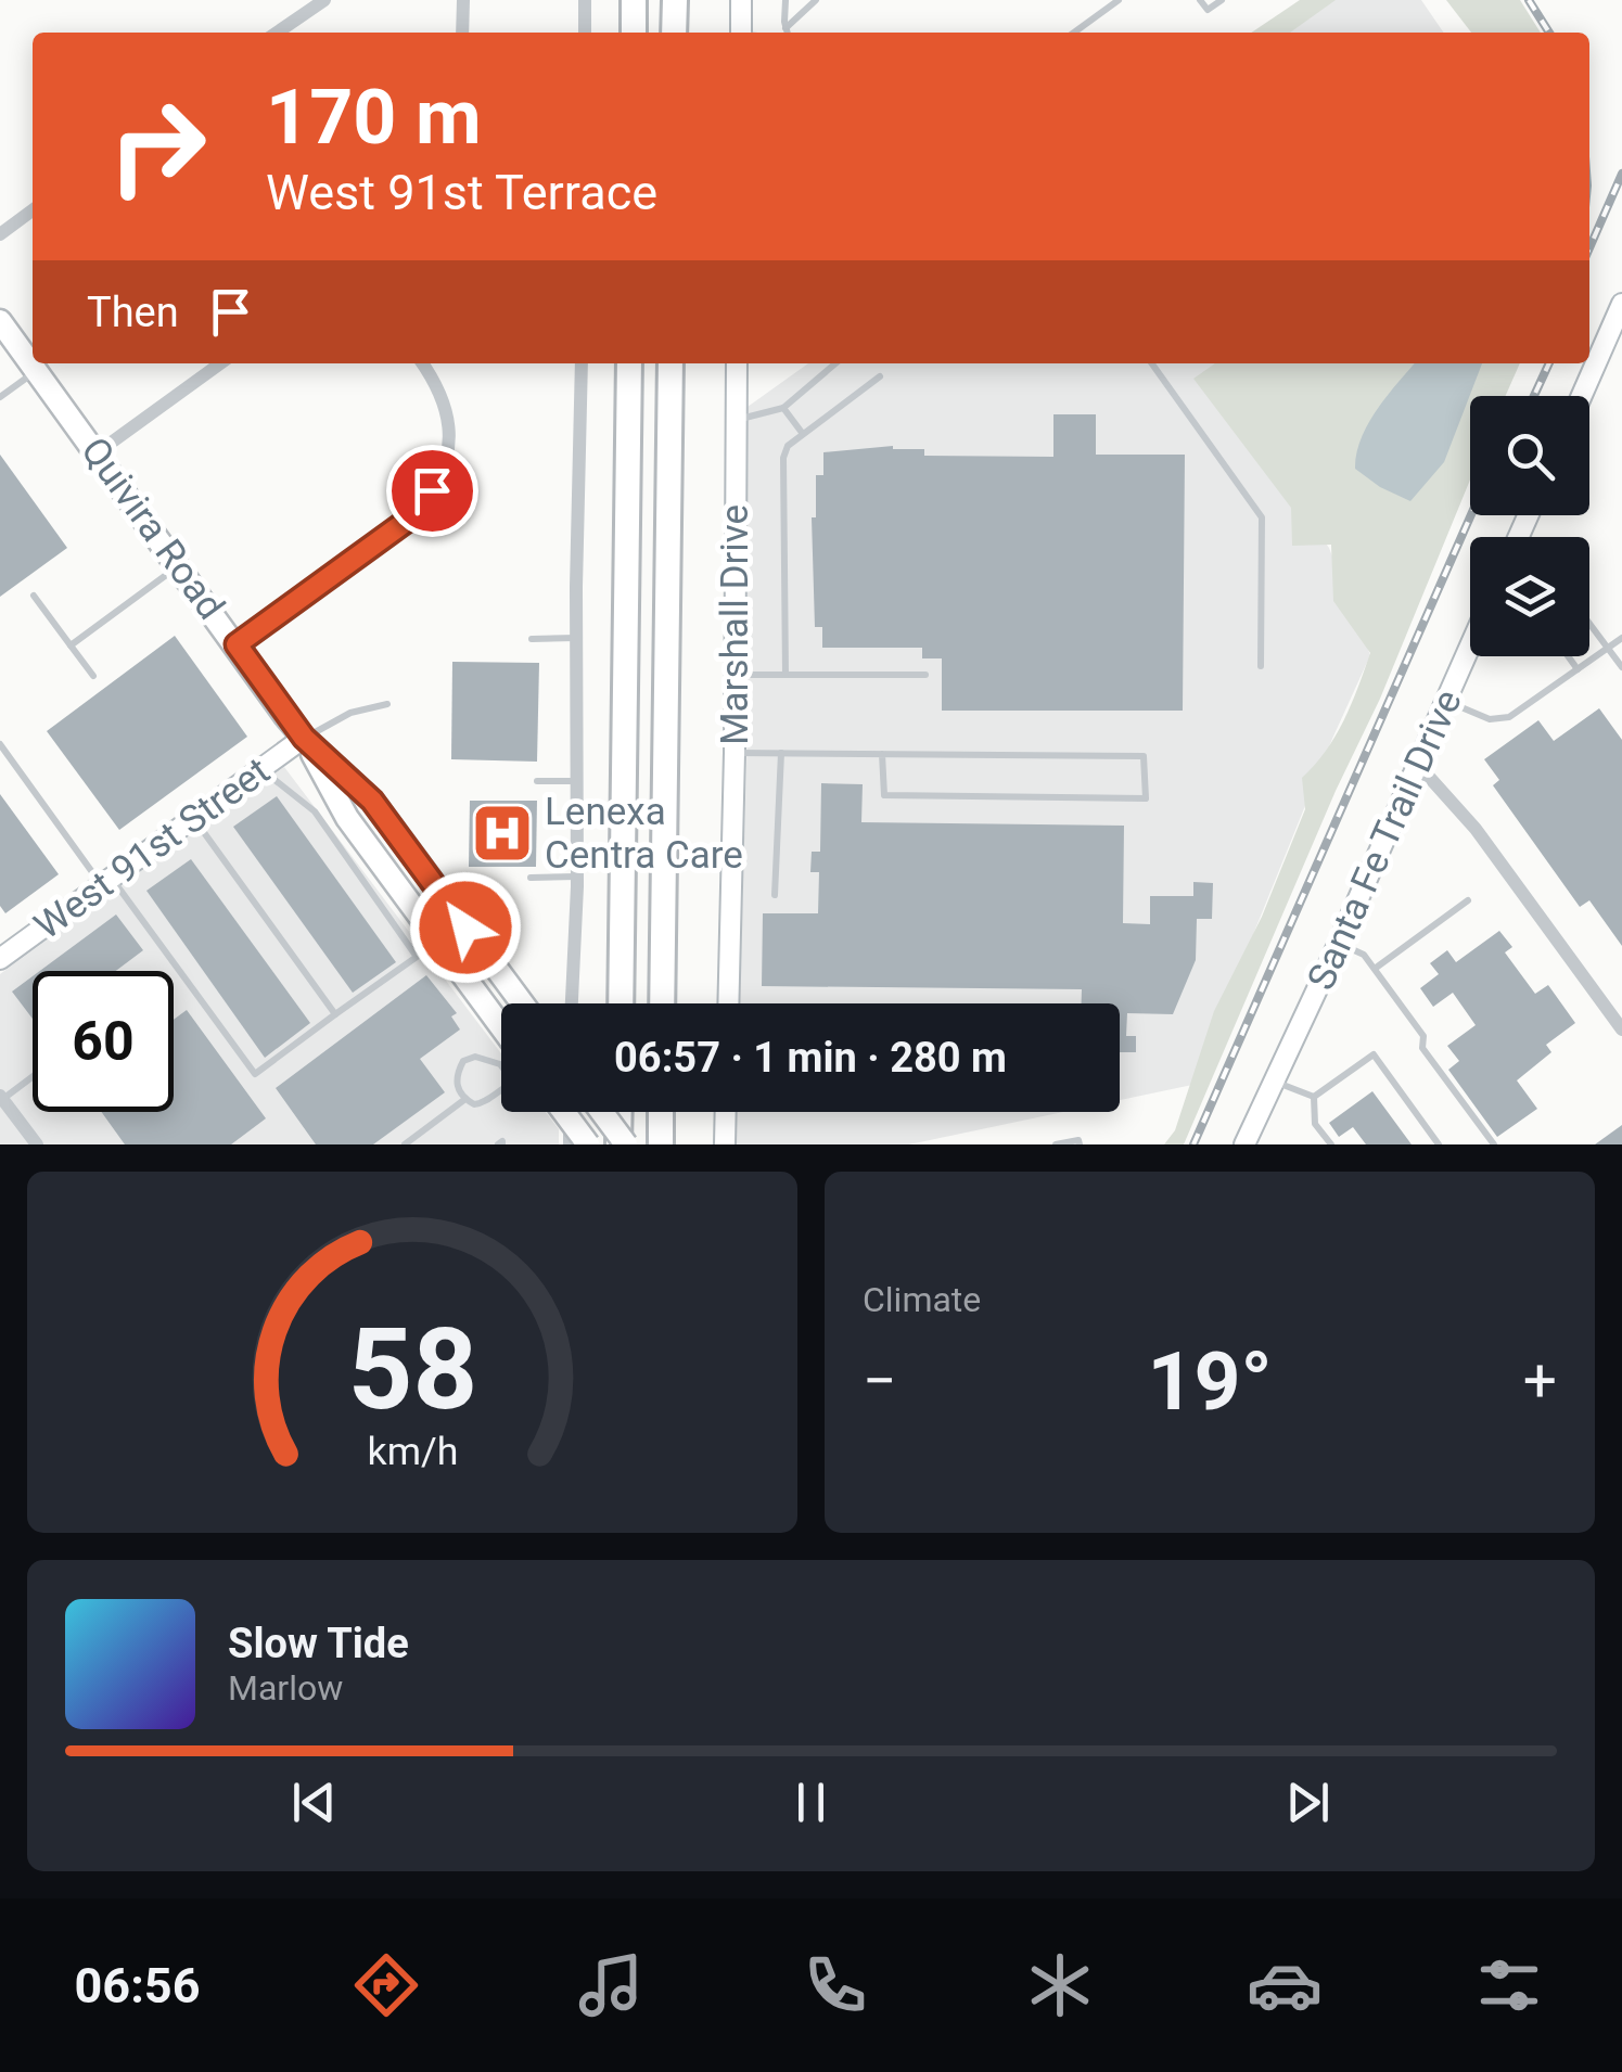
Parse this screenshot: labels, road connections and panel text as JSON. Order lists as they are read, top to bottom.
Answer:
{
  "streets": {
    "main road": ["Quivira Road"],
    "street": ["Marshall Drive", "Santa Fe Trail Drive", "West 91st Street"]
  },
  "crossings": [
    ["Quivira Road", "West 91st Street"]
  ],
  "places": {
    "hospital": ["Lenexa Centra Care"]
  },
  "page": {
    "turn": ["170 m", "West 91st Terrace"],
    "then": "Then",
    "limit": "60",
    "trip": "06:57 · 1 min · 280 m",
    "tile": "Climate",
    "heat": ["−", "19°", "+"],
    "song": ["Slow Tide", "Marlow"],
    "tabs": "06:56",
    "gauge": ["58", "km/h"]
  }
}
